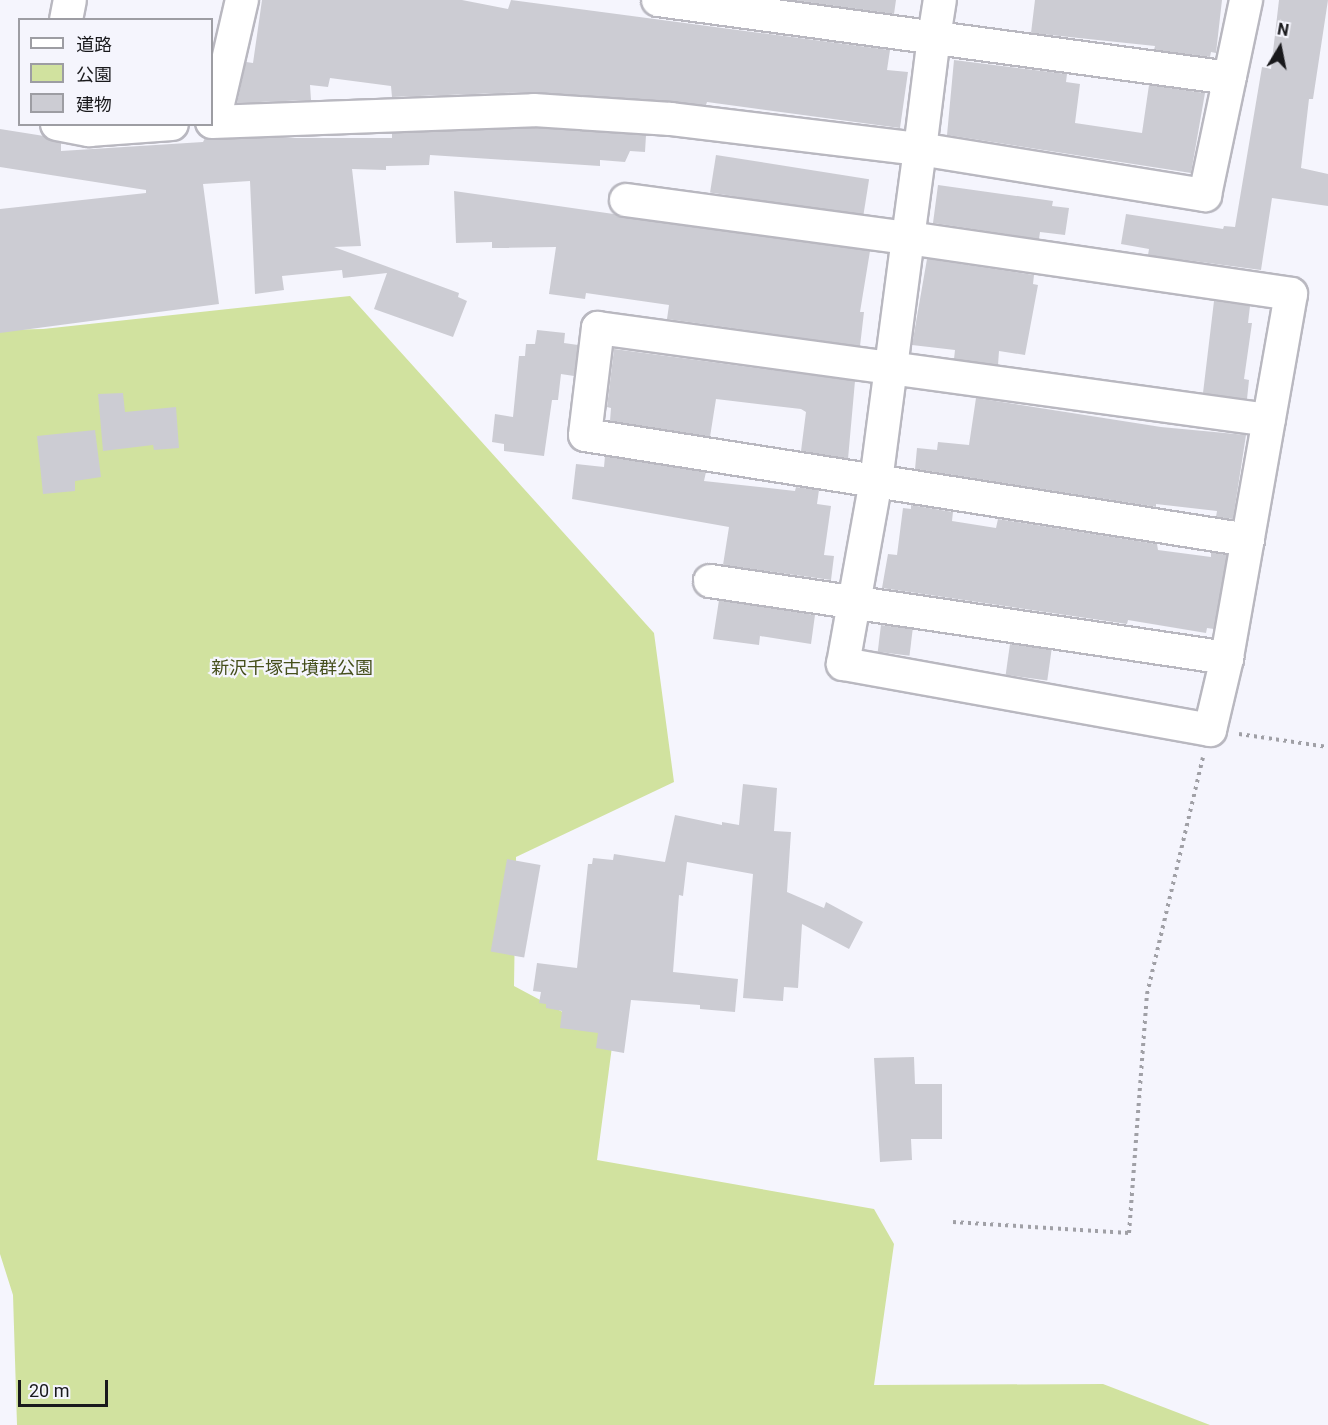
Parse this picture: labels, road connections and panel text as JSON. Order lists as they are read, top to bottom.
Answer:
{
  "parks": ["新沢千塚古墳群公園"],
  "legend": ["道路", "公園", "建物"],
  "scale_bar": "20 m",
  "north": "top"
}
